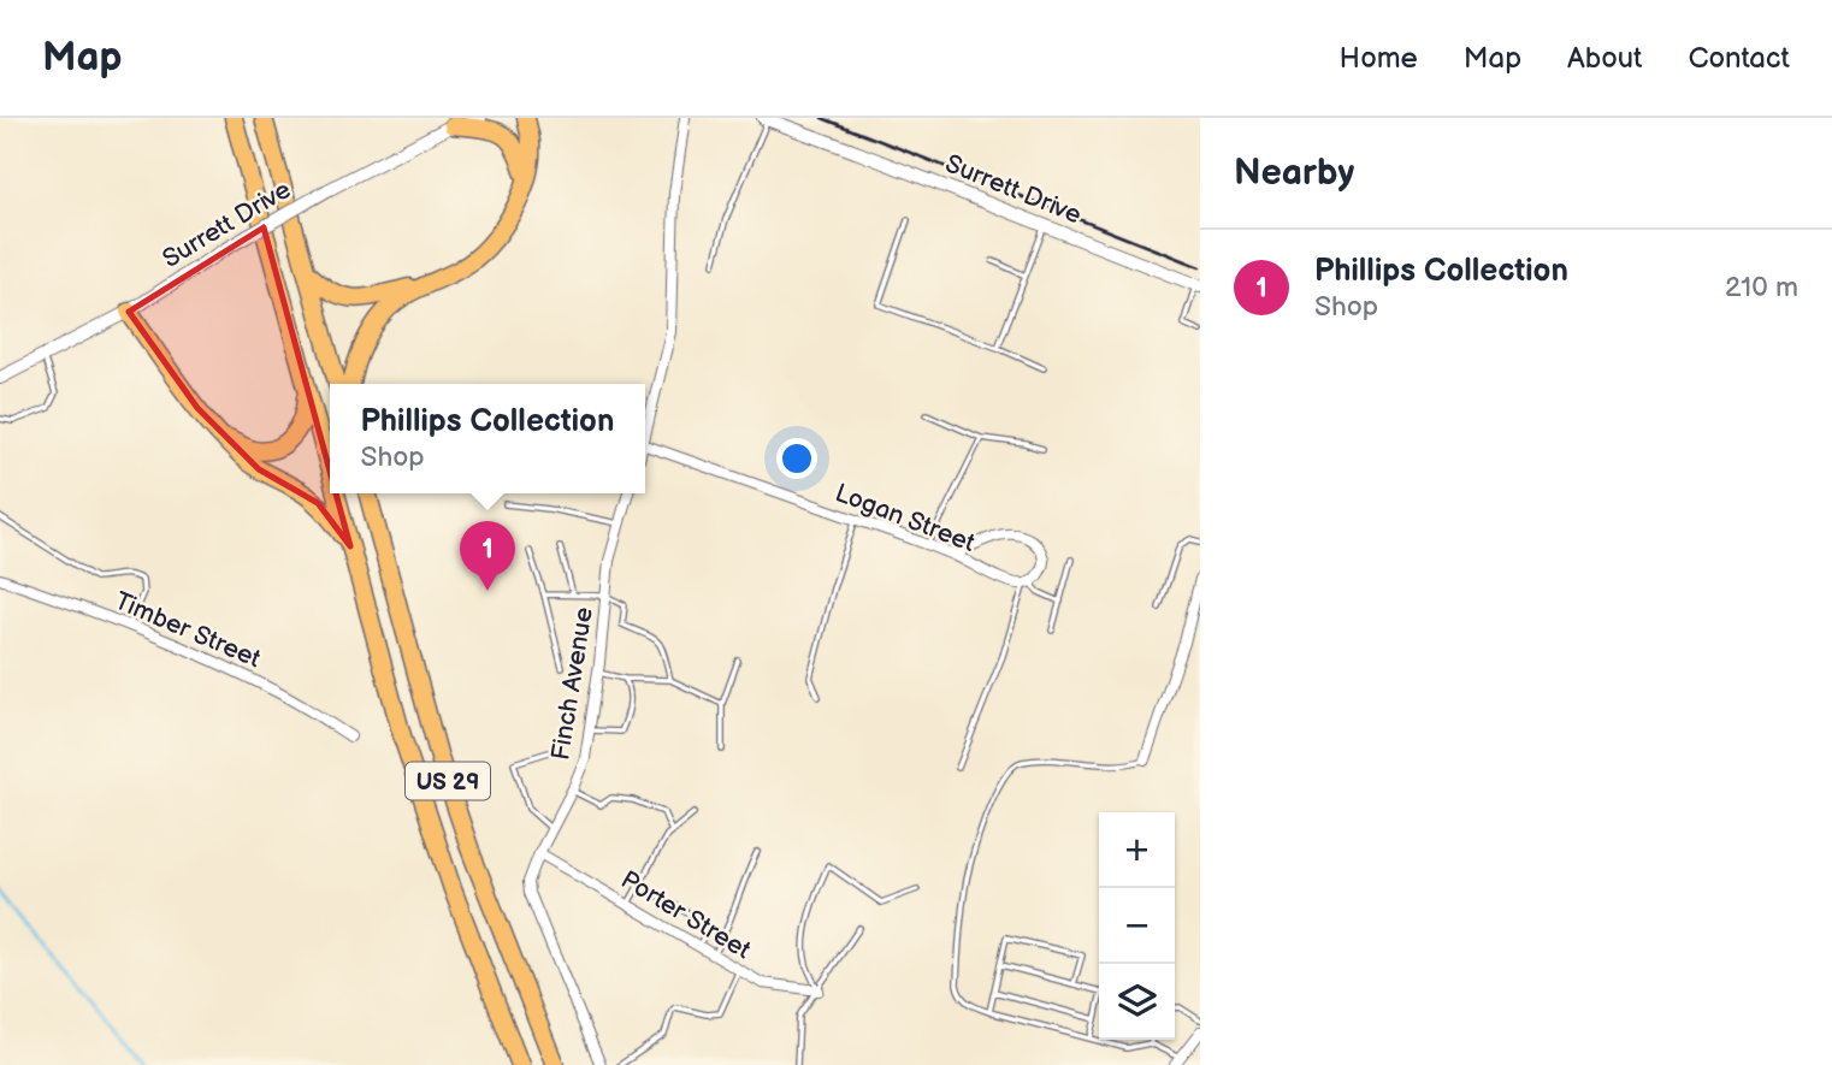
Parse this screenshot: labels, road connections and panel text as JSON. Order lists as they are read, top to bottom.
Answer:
{
  "streets": {
    "highway": ["US 29"],
    "street": [
      "Surrett Drive",
      "Logan Street",
      "Timber Street",
      "Finch Avenue",
      "Porter Street"
    ]
  },
  "crossings": [
    ["Finch Avenue", "Porter Street"]
  ],
  "page": {
    "header": "Map",
    "nav": [
      "Home",
      "Map",
      "About",
      "Contact"
    ],
    "heading": "Nearby",
    "list": [
      {
        "mark": "1",
        "name": "Phillips Collection",
        "note": "Shop",
        "value": "210 m"
      }
    ],
    "popup": ["Phillips Collection", "Shop"],
    "pins": "1",
    "map_buttons": ["+", "−"]
  }
}
